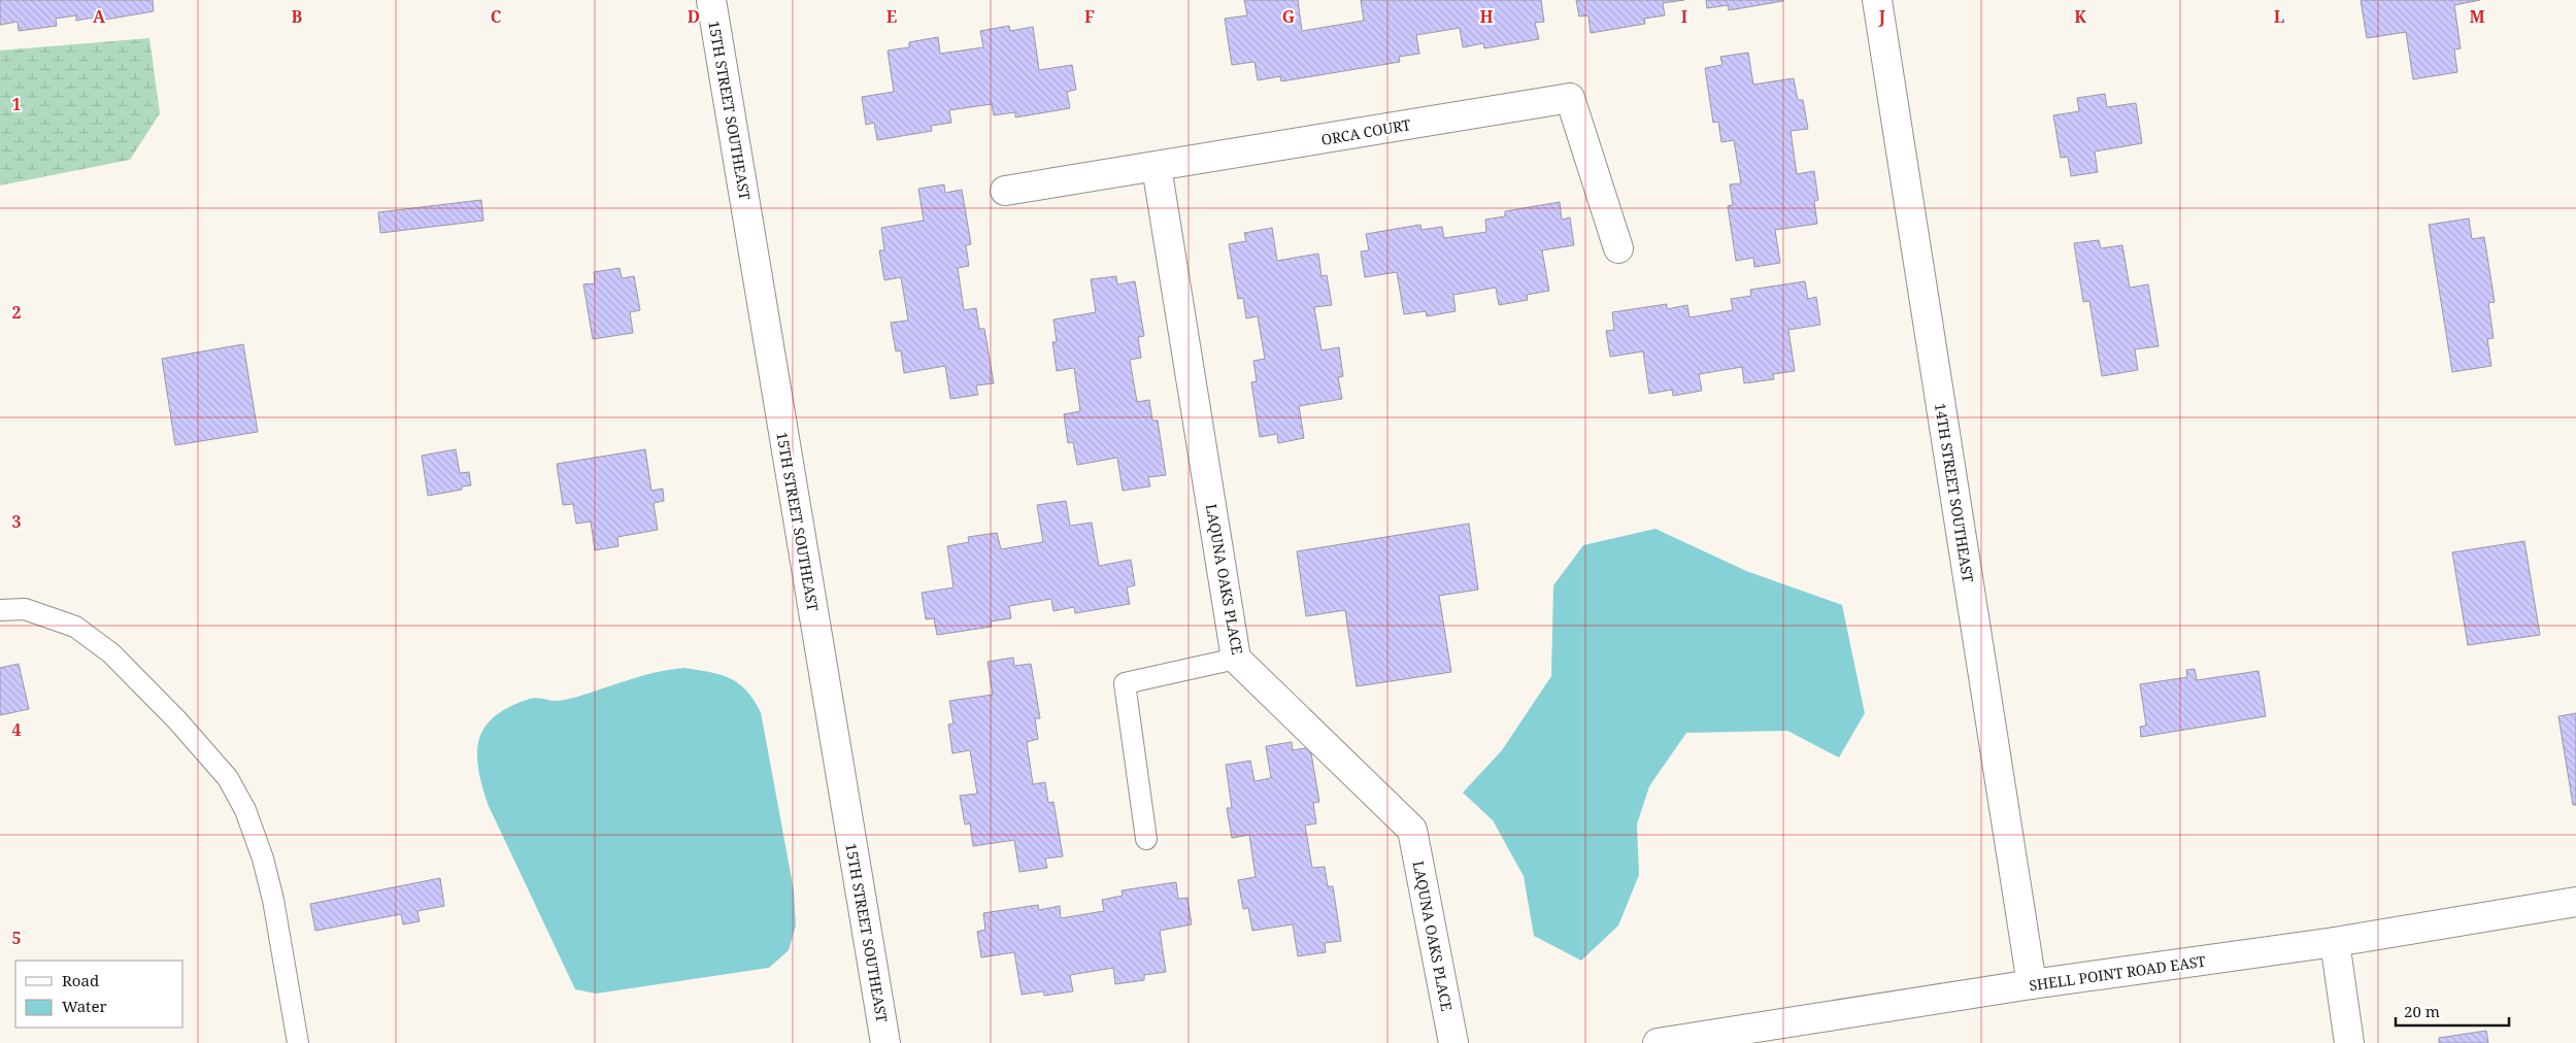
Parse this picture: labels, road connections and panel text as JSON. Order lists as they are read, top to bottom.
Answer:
{
  "streets": {
    "street": [
      "15TH STREET SOUTHEAST",
      "ORCA COURT",
      "14TH STREET SOUTHEAST",
      "LAQUNA OAKS PLACE",
      "SHELL POINT ROAD EAST"
    ]
  },
  "crossings": [
    ["ORCA COURT", "LAQUNA OAKS PLACE"],
    ["14TH STREET SOUTHEAST", "SHELL POINT ROAD EAST"]
  ],
  "legend": ["Road", "Water"],
  "scale_bar": "20 m",
  "grid": {
    "columns": [
      "A",
      "B",
      "C",
      "D",
      "E",
      "F",
      "G",
      "H",
      "I",
      "J",
      "K",
      "L",
      "M"
    ],
    "rows": [
      "1",
      "2",
      "3",
      "4",
      "5"
    ]
  }
}
